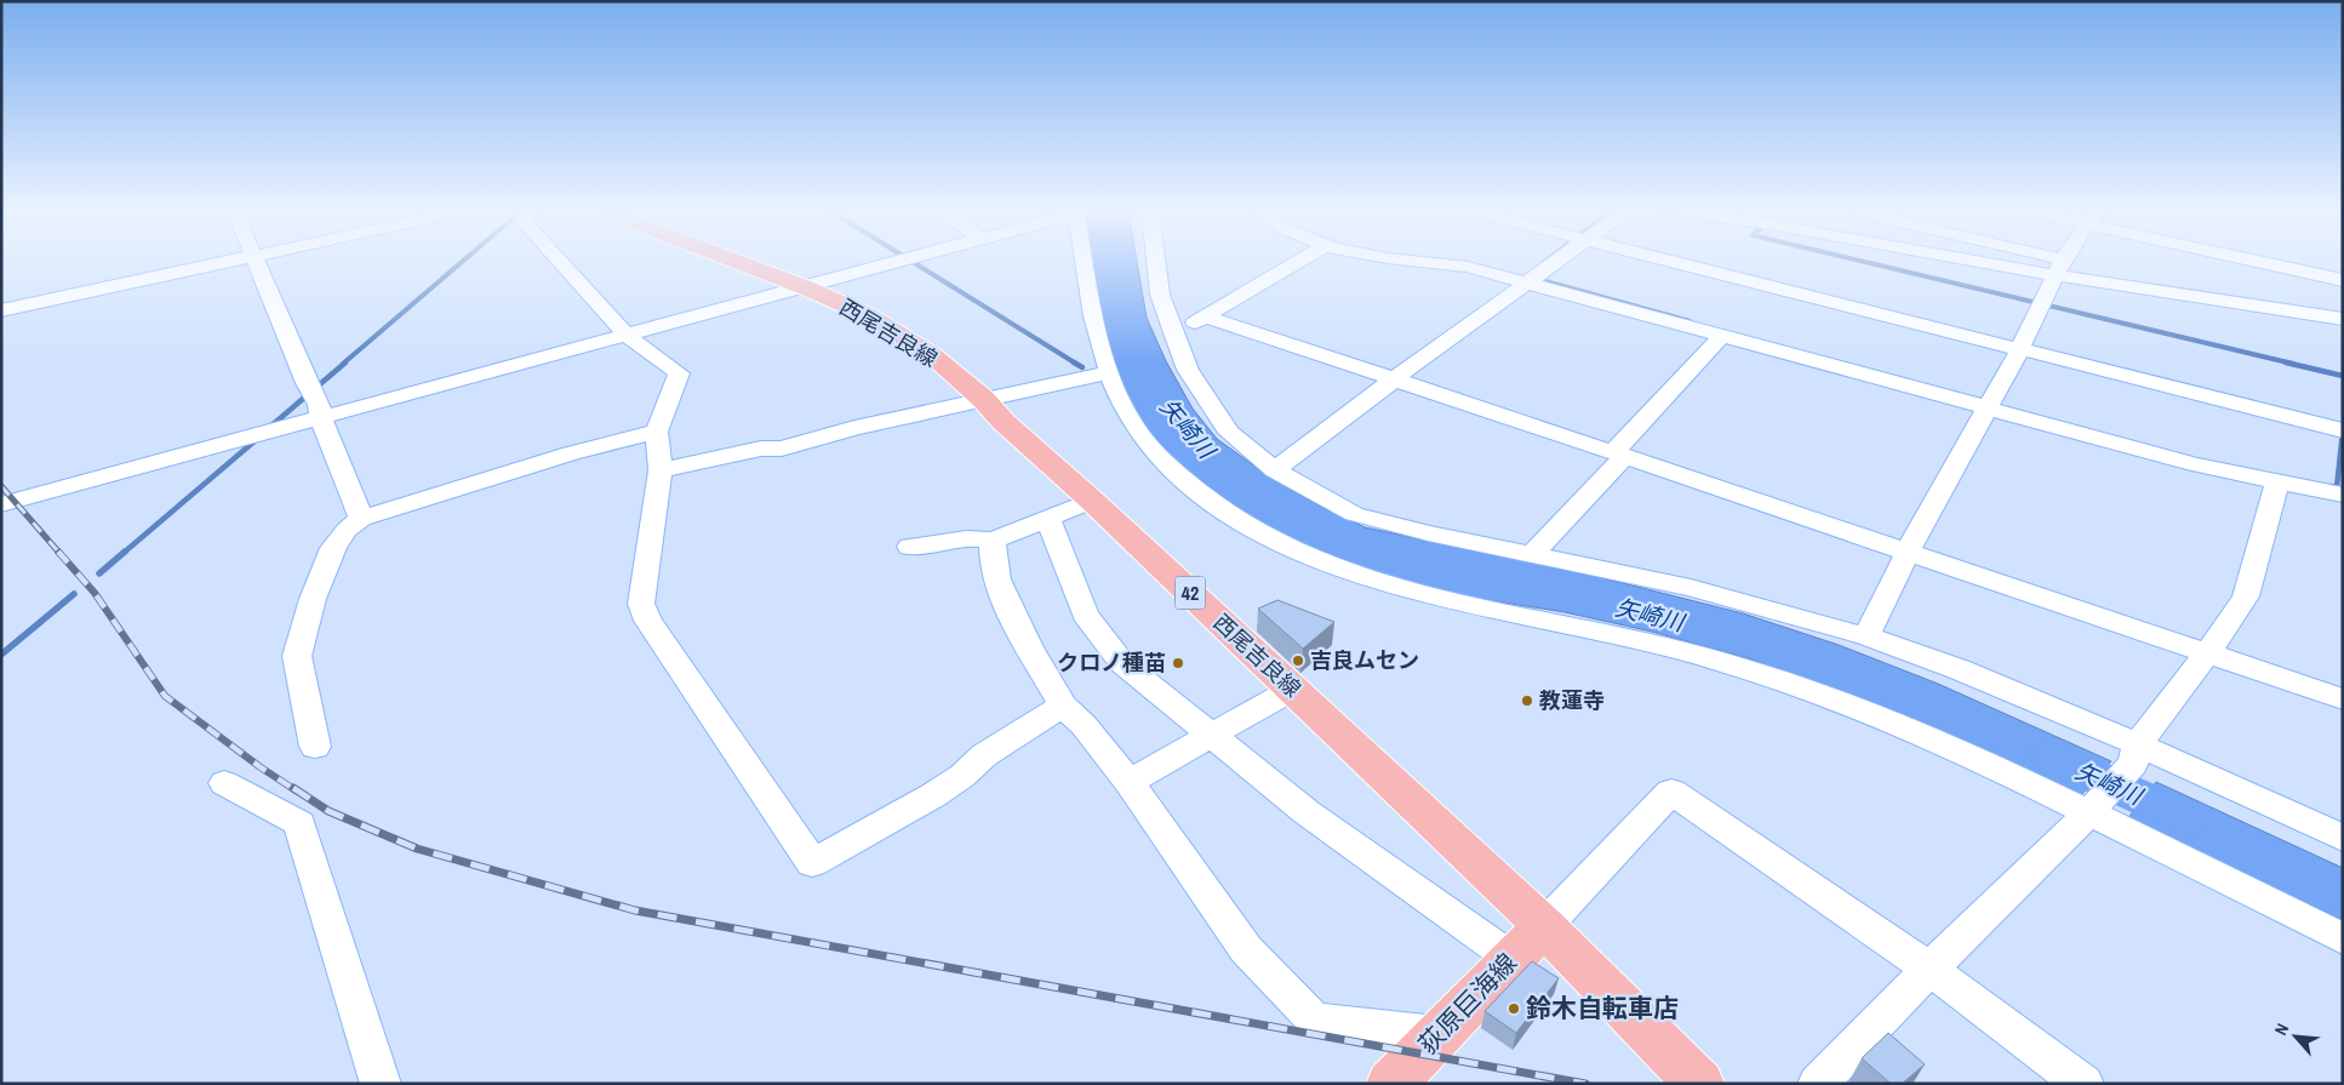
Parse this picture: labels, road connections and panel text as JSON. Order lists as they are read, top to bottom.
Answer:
{
  "streets": {
    "main road": ["西尾吉良線", "42", "荻原巨海線"]
  },
  "crossings": [
    ["西尾吉良線", "荻原巨海線"]
  ],
  "water": ["矢崎川"],
  "places": [
    "吉良ムセン",
    "クロノ種苗",
    "教蓮寺",
    "鈴木自転車店"
  ],
  "north": "top left"
}
